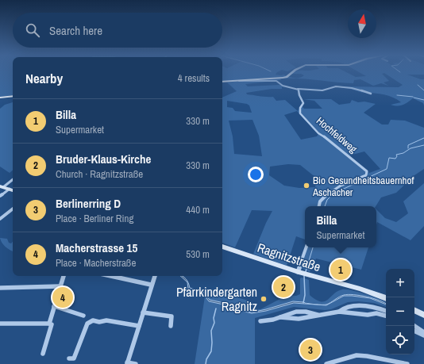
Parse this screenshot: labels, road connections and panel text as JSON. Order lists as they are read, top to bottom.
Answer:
{
  "streets": {
    "main road": ["Ragnitzstraße"],
    "street": ["Hochfeldweg"]
  },
  "places": ["Bio Gesundheitsbauernhof Aschacher", "Pfarrkindergarten Ragnitz"],
  "north": "top",
  "page": {
    "search": "Search here",
    "heading": ["Nearby", "4 results"],
    "list": [
      {
        "mark": "1",
        "name": "Billa",
        "note": "Supermarket",
        "value": "330 m"
      },
      {
        "mark": "2",
        "name": "Bruder-Klaus-Kirche",
        "note": "Church · Ragnitzstraße",
        "value": "330 m"
      },
      {
        "mark": "3",
        "name": "Berlinerring D",
        "note": "Place · Berliner Ring",
        "value": "440 m"
      },
      {
        "mark": "4",
        "name": "Macherstrasse 15",
        "note": "Place · Macherstraße",
        "value": "530 m"
      }
    ],
    "popup": ["Billa", "Supermarket"],
    "pins": [
      "1",
      "2",
      "4",
      "3"
    ],
    "map_buttons": ["+", "−"]
  }
}
